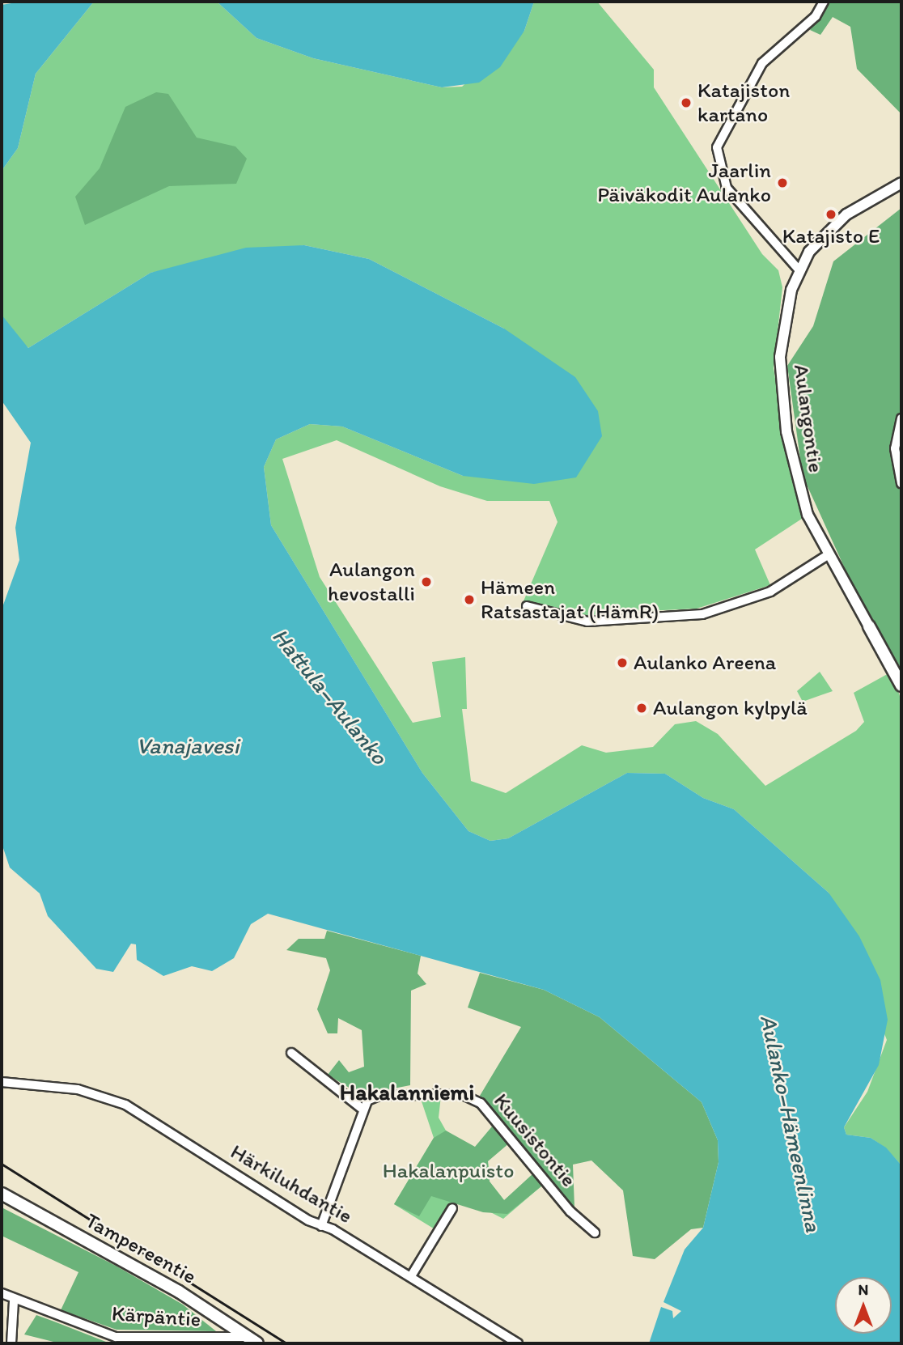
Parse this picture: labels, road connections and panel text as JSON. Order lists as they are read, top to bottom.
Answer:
{
  "streets": {
    "main road": ["Aulangontie", "Tampereentie"],
    "street": ["Kuusistontie", "Härkiluhdantie", "Kärpäntie"]
  },
  "crossings": [
    ["Tampereentie", "Kärpäntie"]
  ],
  "districts": ["Hakalanniemi"],
  "water": ["Hattula–Aulanko", "Vanajavesi", "Aulanko–Hämeenlinna"],
  "parks": ["Hakalanpuisto"],
  "places": [
    "Katajiston kartano",
    "Jaarlin Päiväkodit Aulanko",
    "Katajisto E",
    "Aulangon hevostalli",
    "Hämeen Ratsastajat (HämR)",
    "Aulanko Areena",
    "Aulangon kylpylä"
  ],
  "north": "top"
}
